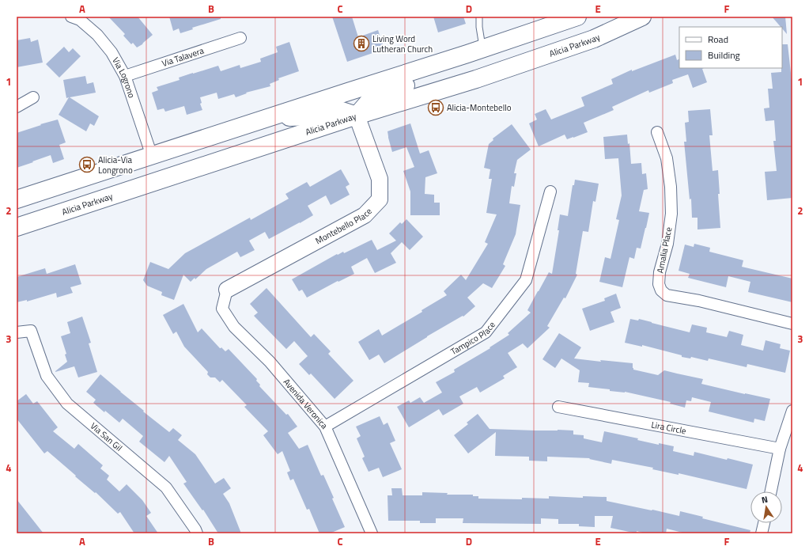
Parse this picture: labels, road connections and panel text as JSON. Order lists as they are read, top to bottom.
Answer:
{
  "streets": {
    "main road": ["Alicia Parkway"],
    "street": [
      "Via Talavera",
      "Via Logrono",
      "Montebello Place",
      "Amalia Place",
      "Tampico Place",
      "Avenida Veronica",
      "Lira Circle",
      "Via San Gil"
    ]
  },
  "crossings": [
    ["Alicia Parkway", "Montebello Place"],
    ["Via Talavera", "Via Logrono"],
    ["Montebello Place", "Avenida Veronica"],
    ["Tampico Place", "Avenida Veronica"]
  ],
  "places": {
    "building": ["Living Word Lutheran Church"],
    "bus stop": ["Alicia-Montebello", "Alicia-Via Longrono"]
  },
  "legend": ["Road", "Building"],
  "north": "top",
  "grid": {
    "columns": [
      "A",
      "B",
      "C",
      "D",
      "E",
      "F"
    ],
    "rows": [
      "1",
      "2",
      "3",
      "4"
    ]
  }
}
